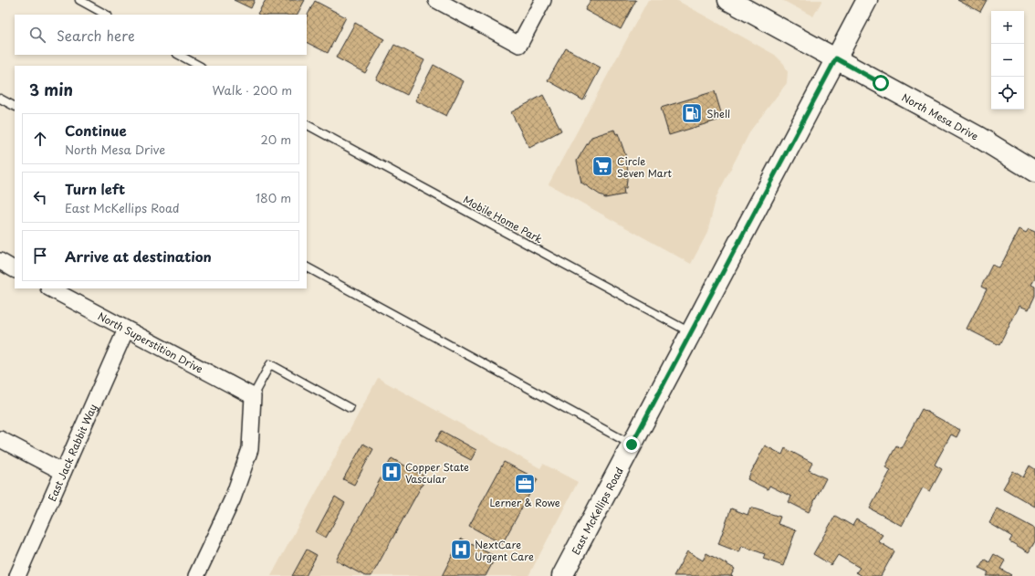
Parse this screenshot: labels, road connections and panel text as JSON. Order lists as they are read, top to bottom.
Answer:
{
  "streets": {
    "main road": ["North Mesa Drive", "East McKellips Road"],
    "street": ["North Superstition Drive", "East Jack Rabbit Way"],
    "lane": ["Mobile Home Park"]
  },
  "crossings": [
    ["North Mesa Drive", "East McKellips Road"],
    ["Mobile Home Park", "East McKellips Road"],
    ["North Superstition Drive", "East Jack Rabbit Way"]
  ],
  "places": {
    "fuel station": ["Shell"],
    "supermarket": ["Circle Seven Mart"],
    "hospital": ["Copper State Vascular", "NextCare Urgent Care"],
    "office": ["Lerner & Rowe"]
  },
  "page": {
    "map_buttons": ["+", "−"],
    "search": "Search here",
    "heading": ["3 min", "Walk · 200 m"],
    "list": [
      ["Continue", "North Mesa Drive", "20 m"],
      ["Turn left", "East McKellips Road", "180 m"],
      "Arrive at destination"
    ]
  }
}
